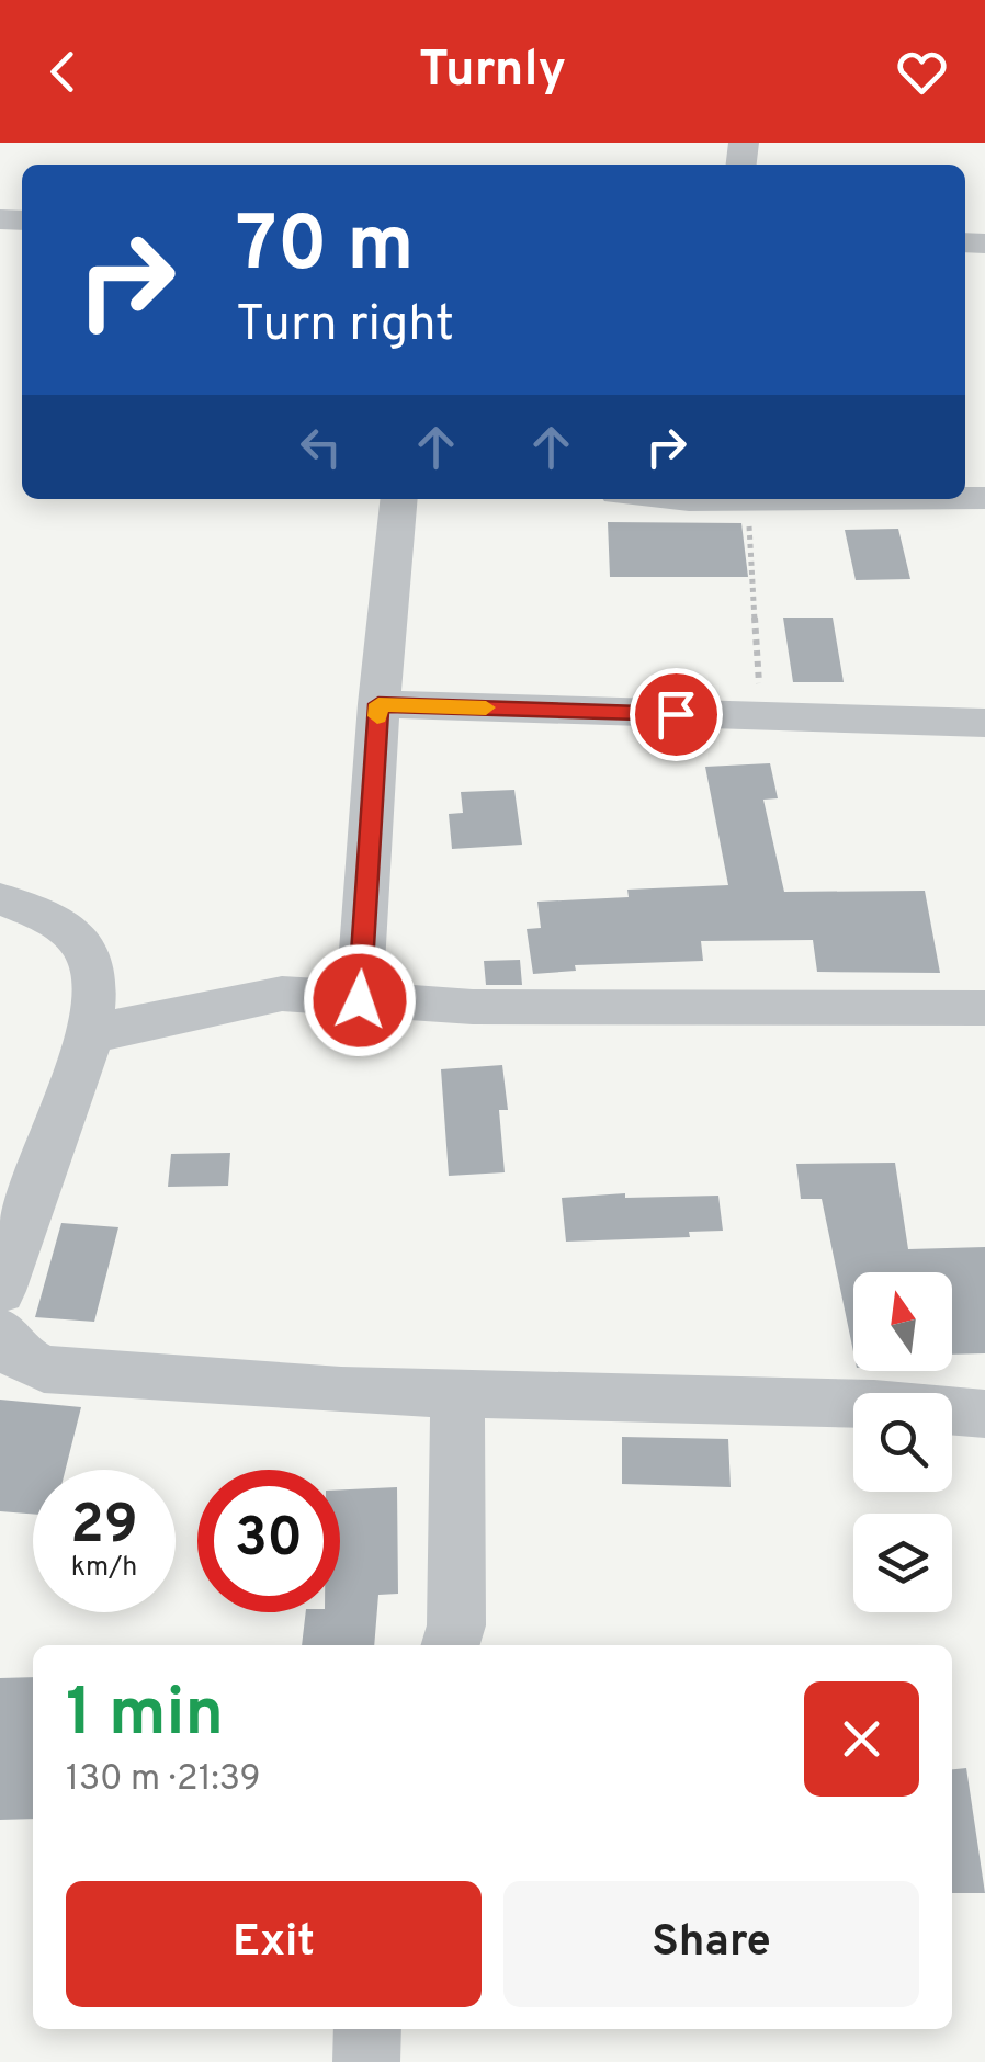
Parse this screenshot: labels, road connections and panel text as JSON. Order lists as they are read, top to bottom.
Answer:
{
  "north": "top",
  "page": {
    "header": "Turnly",
    "turn": ["70 m", "Turn right"],
    "speed": "29 km/h",
    "limit": "30",
    "heading": ["1 min", "130 m · 21:39"],
    "buttons": ["Exit", "Share"]
  }
}
